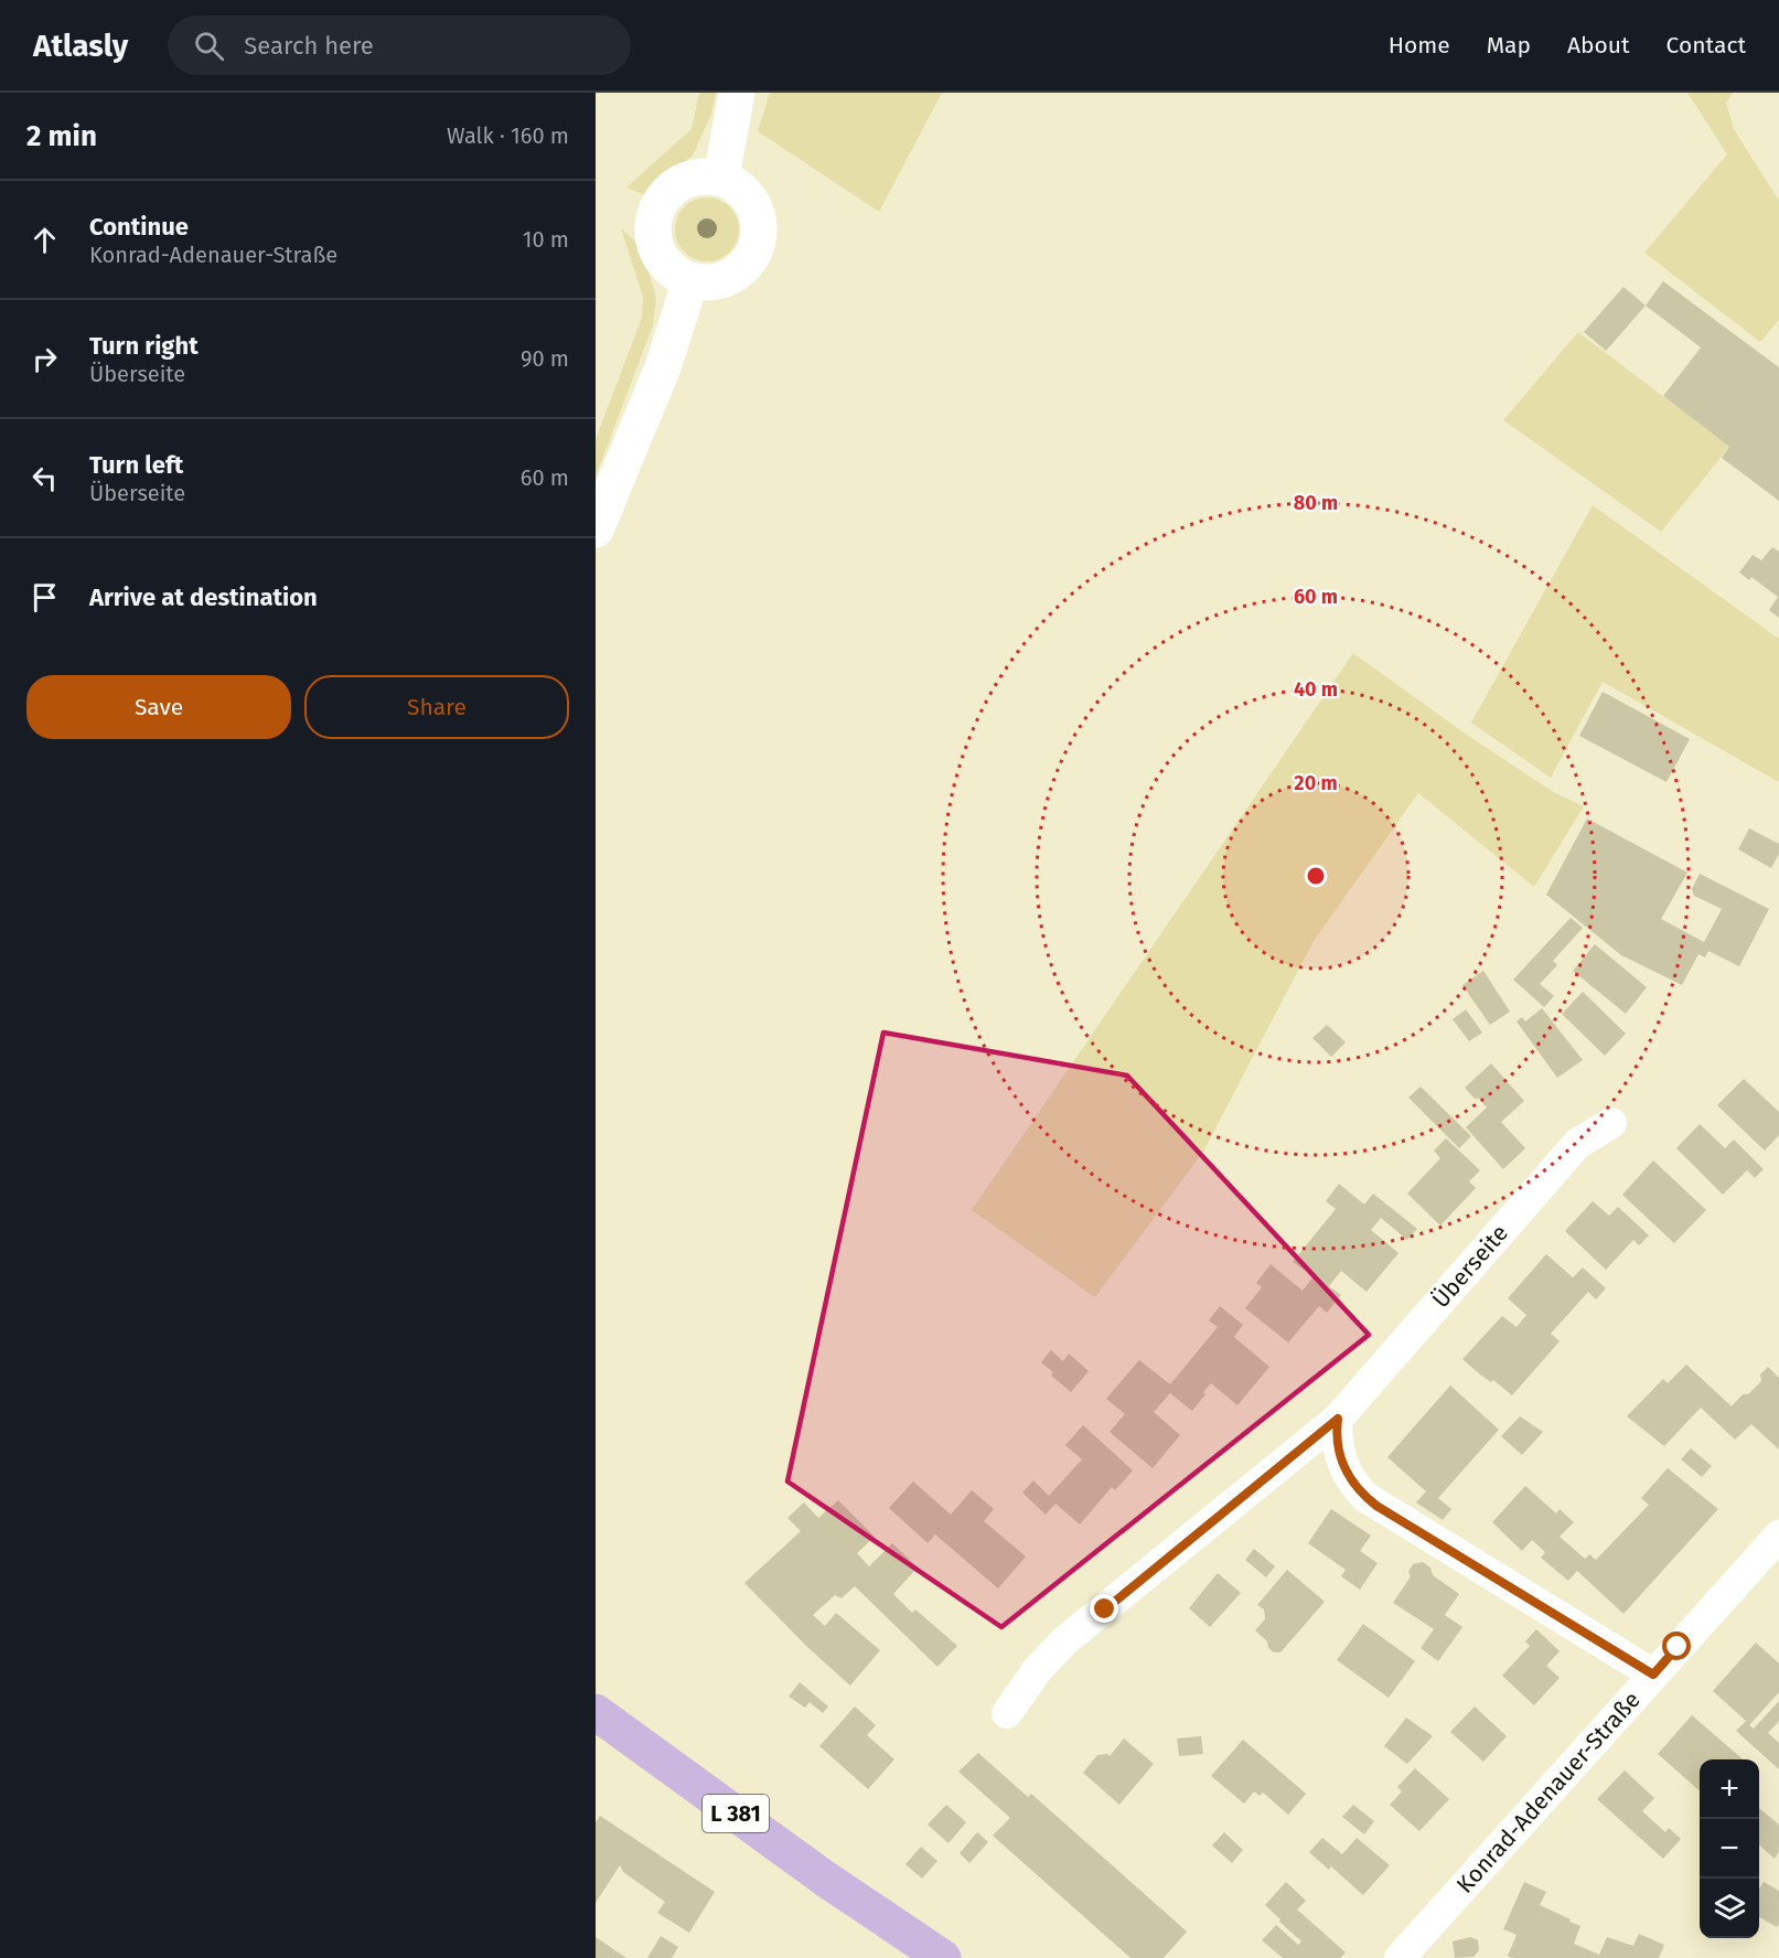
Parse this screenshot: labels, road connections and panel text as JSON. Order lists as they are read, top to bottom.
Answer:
{
  "streets": {
    "main road": ["L 381"],
    "street": ["Überseite", "Konrad-Adenauer-Straße"]
  },
  "page": {
    "header": "Atlasly",
    "search": "Search here",
    "nav": [
      "Home",
      "Map",
      "About",
      "Contact"
    ],
    "heading": ["2 min", "Walk · 160 m"],
    "list": [
      ["Continue", "Konrad-Adenauer-Straße", "10 m"],
      ["Turn right", "Überseite", "90 m"],
      ["Turn left", "Überseite", "60 m"],
      "Arrive at destination"
    ],
    "buttons": ["Save", "Share"],
    "map_buttons": ["+", "−"]
  },
  "rings": [
    "80 m",
    "60 m",
    "40 m",
    "20 m"
  ]
}
